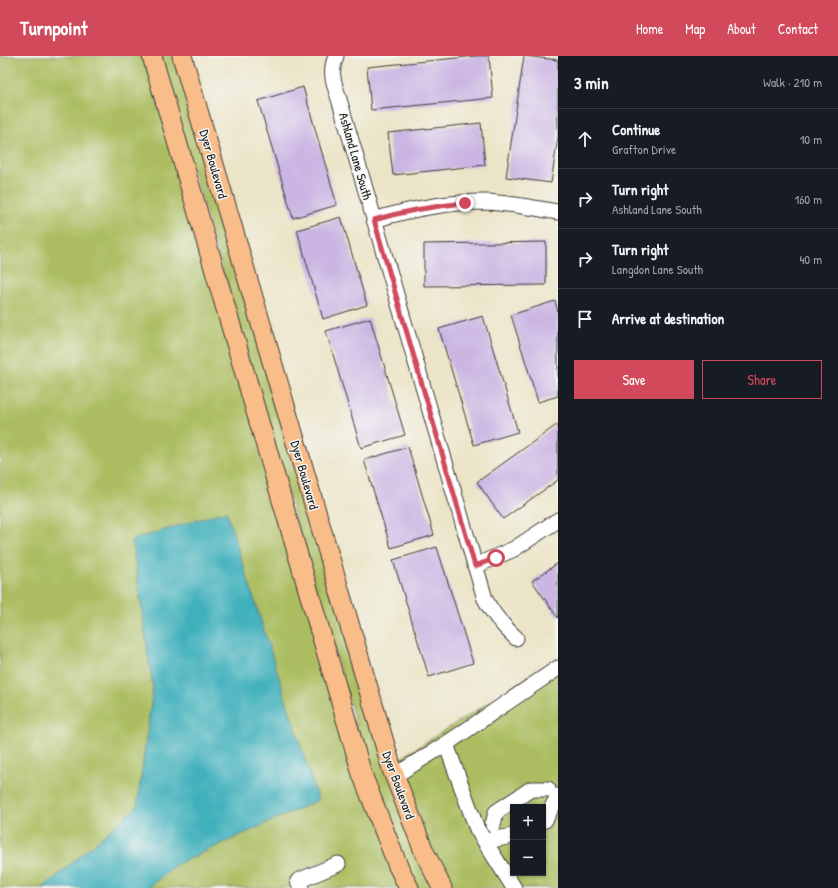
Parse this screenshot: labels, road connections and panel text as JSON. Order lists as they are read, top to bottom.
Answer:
{
  "streets": {
    "main road": ["Dyer Boulevard"],
    "street": ["Ashland Lane South"]
  },
  "page": {
    "header": "Turnpoint",
    "nav": [
      "Home",
      "Map",
      "About",
      "Contact"
    ],
    "heading": ["3 min", "Walk · 210 m"],
    "list": [
      ["Continue", "Grafton Drive", "10 m"],
      ["Turn right", "Ashland Lane South", "160 m"],
      ["Turn right", "Langdon Lane South", "40 m"],
      "Arrive at destination"
    ],
    "buttons": ["Save", "Share"],
    "map_buttons": ["+", "−"]
  }
}
